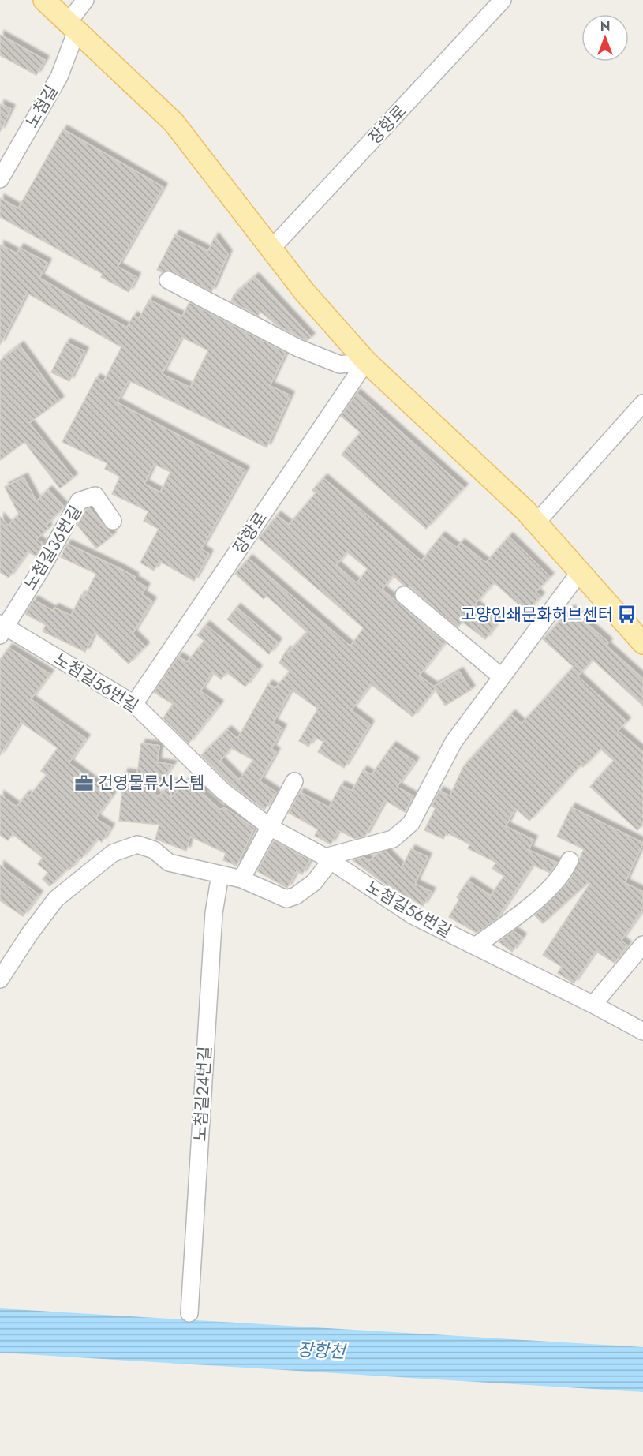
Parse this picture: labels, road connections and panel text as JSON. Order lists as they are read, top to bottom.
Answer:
{
  "streets": {
    "street": [
      "노첨길",
      "장항로",
      "노첨길36번길",
      "노첨길56번길",
      "노첨길24번길"
    ]
  },
  "crossings": [
    ["장항로", "노첨길56번길"],
    ["노첨길36번길", "노첨길56번길"]
  ],
  "water": ["장항천"],
  "places": {
    "bus stop": ["고양인쇄문화허브센터"],
    "office": ["건영물류시스템"]
  },
  "north": "top"
}
